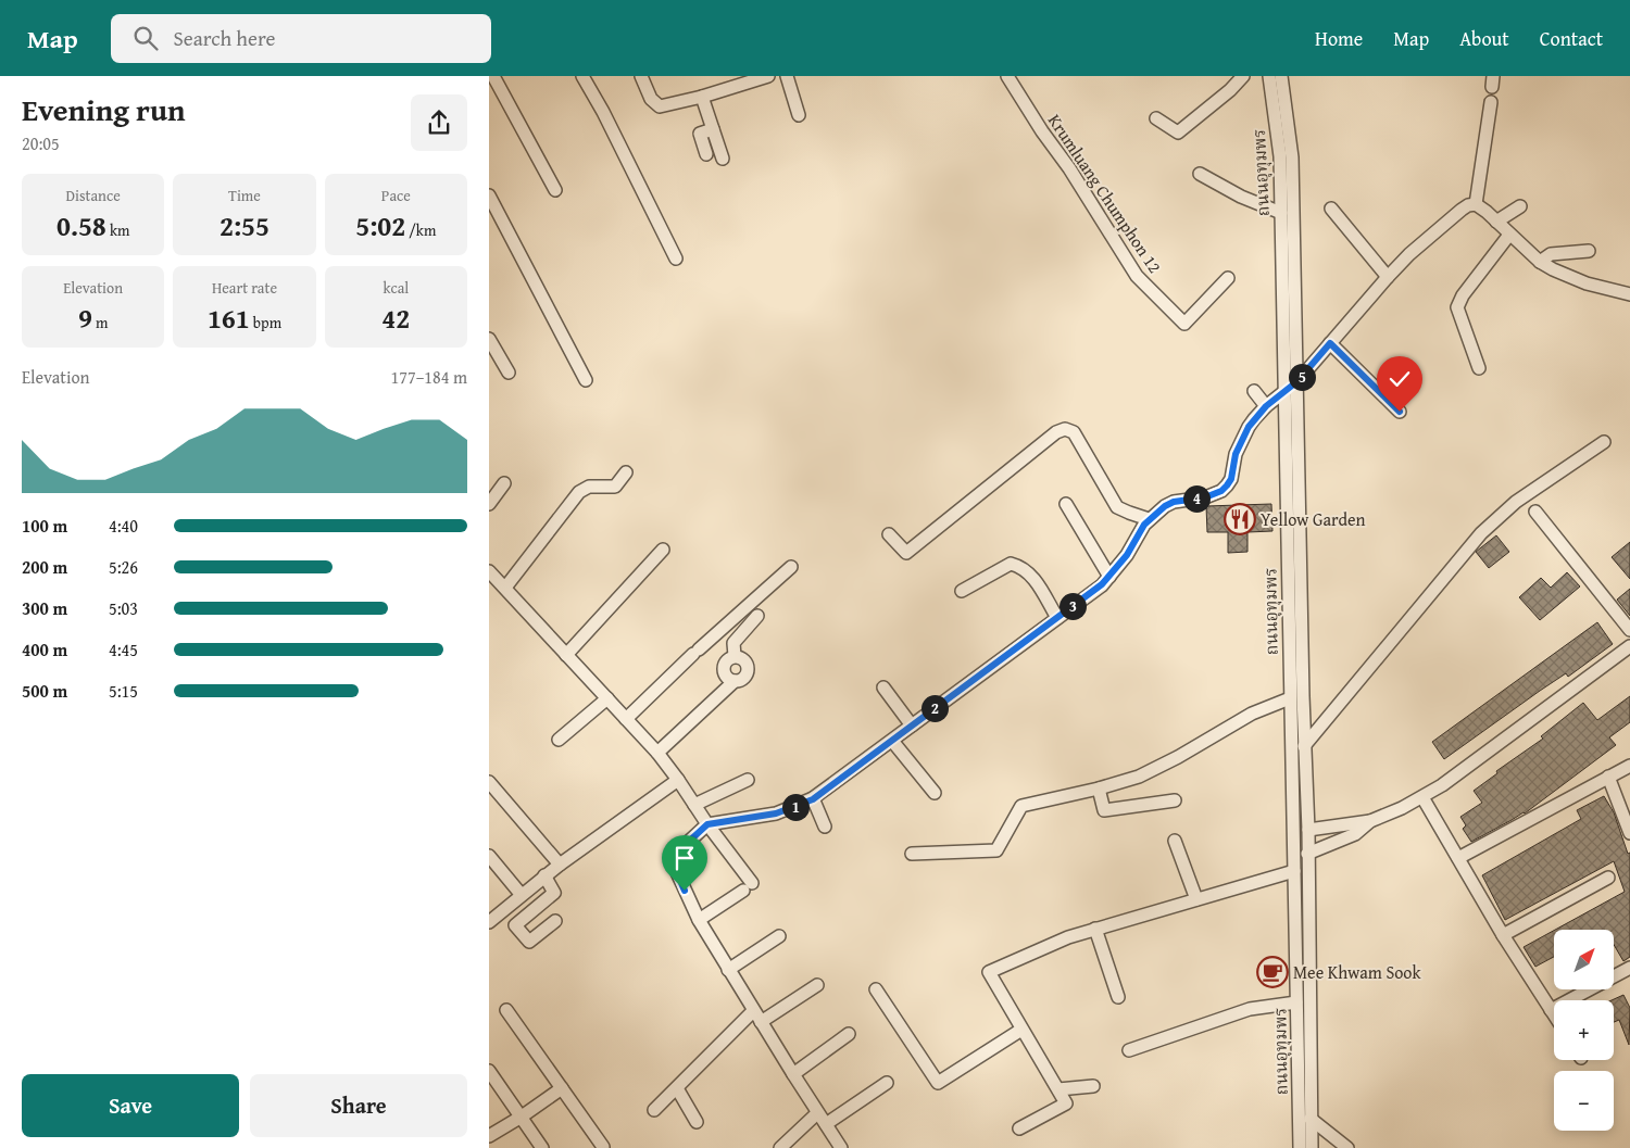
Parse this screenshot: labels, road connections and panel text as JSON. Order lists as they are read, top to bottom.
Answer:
{
  "streets": {
    "street": ["ถนนอุทุมพร", "Krumluang Chumphon 12"]
  },
  "places": {
    "restaurant": ["Yellow Garden"],
    "cafe": ["Mee Khwam Sook"]
  },
  "north": "top right",
  "page": {
    "header": "Map",
    "search": "Search here",
    "nav": [
      "Home",
      "Map",
      "About",
      "Contact"
    ],
    "heading": ["Evening run", "20:05"],
    "stats": [
      ["Distance", "0.58 km"],
      ["Time", "2:55"],
      ["Pace", "5:02 /km"],
      ["Elevation", "9 m"],
      ["Heart rate", "161 bpm"],
      ["kcal", "42"]
    ],
    "chart": ["Elevation", "177–184 m"],
    "pins": [
      "5",
      "4",
      "3",
      "2",
      "1"
    ],
    "list": [
      {
        "name": "100 m",
        "note": "4:40"
      },
      {
        "name": "200 m",
        "note": "5:26"
      },
      {
        "name": "300 m",
        "note": "5:03"
      },
      {
        "name": "400 m",
        "note": "4:45"
      },
      {
        "name": "500 m",
        "note": "5:15"
      }
    ],
    "map_buttons": ["+", "−"],
    "buttons": ["Save", "Share"]
  }
}
